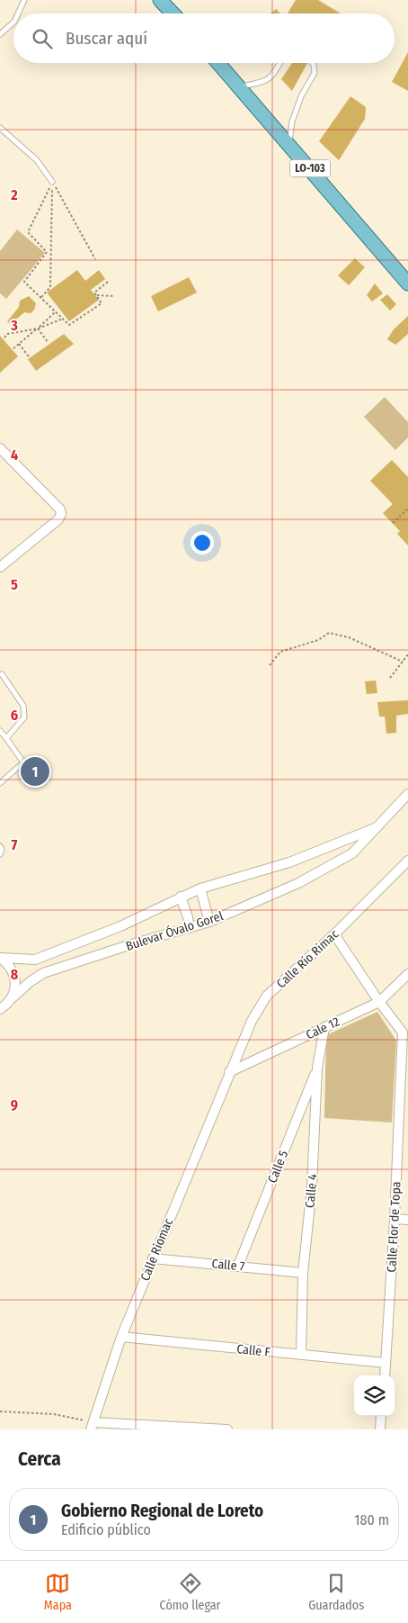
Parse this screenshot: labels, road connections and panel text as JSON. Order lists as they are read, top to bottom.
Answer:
{
  "streets": {
    "main road": ["LO-103"],
    "street": [
      "Bulevar Óvalo Gorel",
      "Calle Río Rimac",
      "Cale 12",
      "Calle 5",
      "Calle 4",
      "Calle Flor de Topa",
      "Calle Riomac",
      "Calle 7",
      "Calle F"
    ]
  },
  "crossings": [
    ["Calle Río Rimac", "Cale 12"],
    ["Calle Río Rimac", "Calle Flor de Topa"],
    ["Calle Río Rimac", "Calle Riomac"],
    ["Cale 12", "Calle 4"],
    ["Cale 12", "Calle Flor de Topa"],
    ["Cale 12", "Calle Riomac"],
    ["Calle 5", "Calle 4"],
    ["Calle 5", "Calle 7"],
    ["Calle 4", "Calle 7"],
    ["Calle 4", "Calle F"],
    ["Calle Flor de Topa", "Calle F"],
    ["Calle Riomac", "Calle 7"],
    ["Calle Riomac", "Calle F"]
  ],
  "page": {
    "search": "Buscar aquí",
    "pins": "1",
    "heading": "Cerca",
    "list": [
      {
        "mark": "1",
        "name": "Gobierno Regional de Loreto",
        "note": "Edificio público",
        "value": "180 m"
      }
    ],
    "nav": ["Mapa", "Cómo llegar", "Guardados"]
  },
  "grid": {
    "rows": [
      "2",
      "3",
      "4",
      "5",
      "6",
      "7",
      "8",
      "9"
    ]
  }
}
